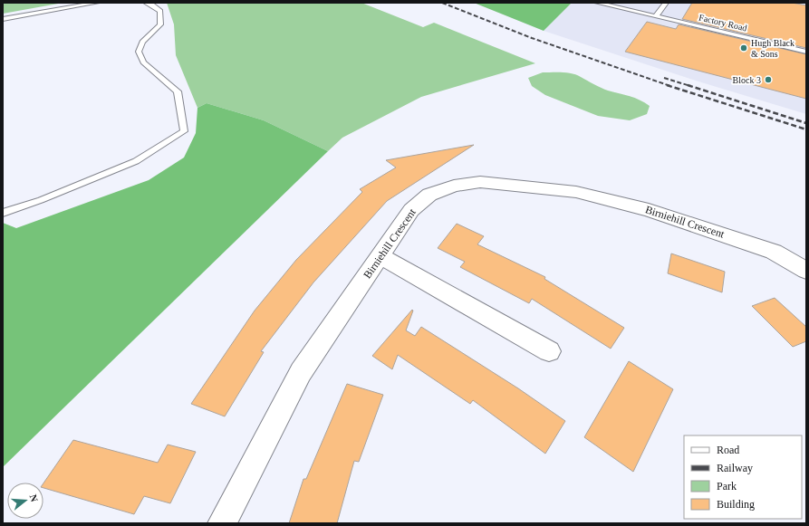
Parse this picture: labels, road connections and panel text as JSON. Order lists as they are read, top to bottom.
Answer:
{
  "streets": {
    "street": ["Birniehill Crescent"],
    "lane": ["Factory Road"]
  },
  "places": ["Hugh Black & Sons", "Block 3"],
  "legend": [
    "Road",
    "Railway",
    "Park",
    "Building"
  ],
  "north": "right"
}
